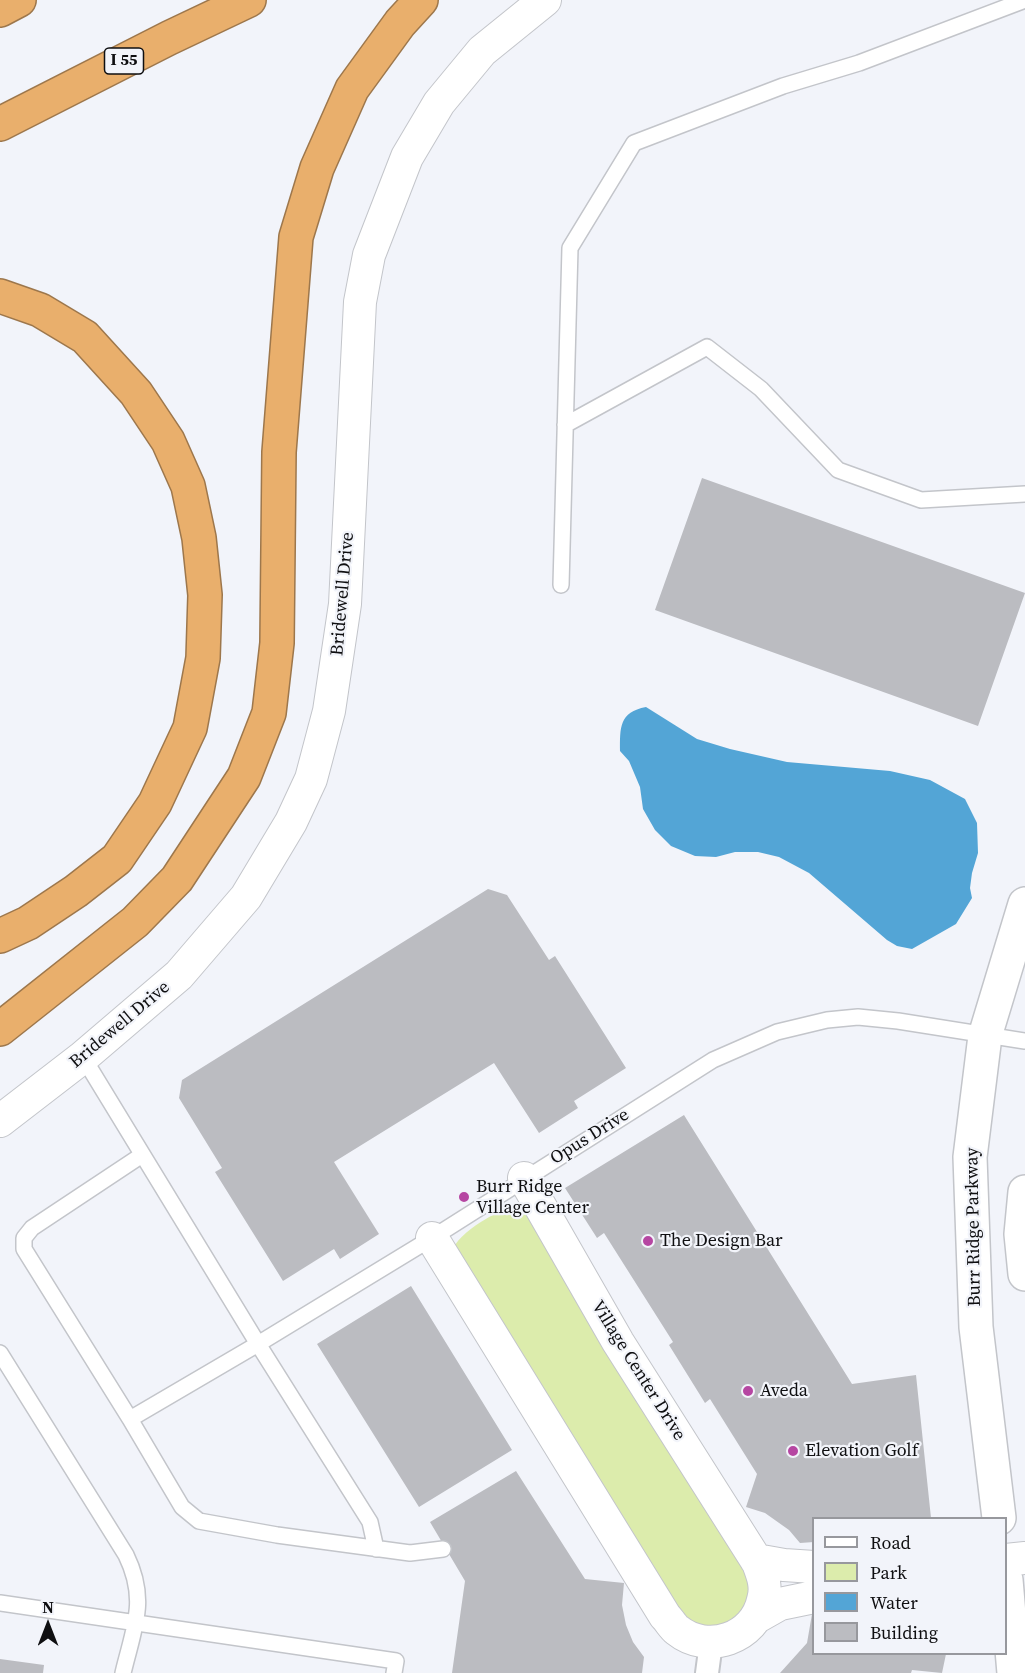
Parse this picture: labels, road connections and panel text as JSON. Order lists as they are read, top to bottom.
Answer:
{
  "streets": {
    "highway": ["I 55"],
    "street": ["Bridewell Drive", "Burr Ridge Parkway", "Village Center Drive"],
    "lane": ["Opus Drive"]
  },
  "crossings": [
    ["Opus Drive", "Burr Ridge Parkway"],
    ["Opus Drive", "Village Center Drive"]
  ],
  "places": [
    "Burr Ridge Village Center",
    "The Design Bar",
    "Aveda",
    "Elevation Golf"
  ],
  "legend": [
    "Road",
    "Park",
    "Water",
    "Building"
  ],
  "north": "top"
}
